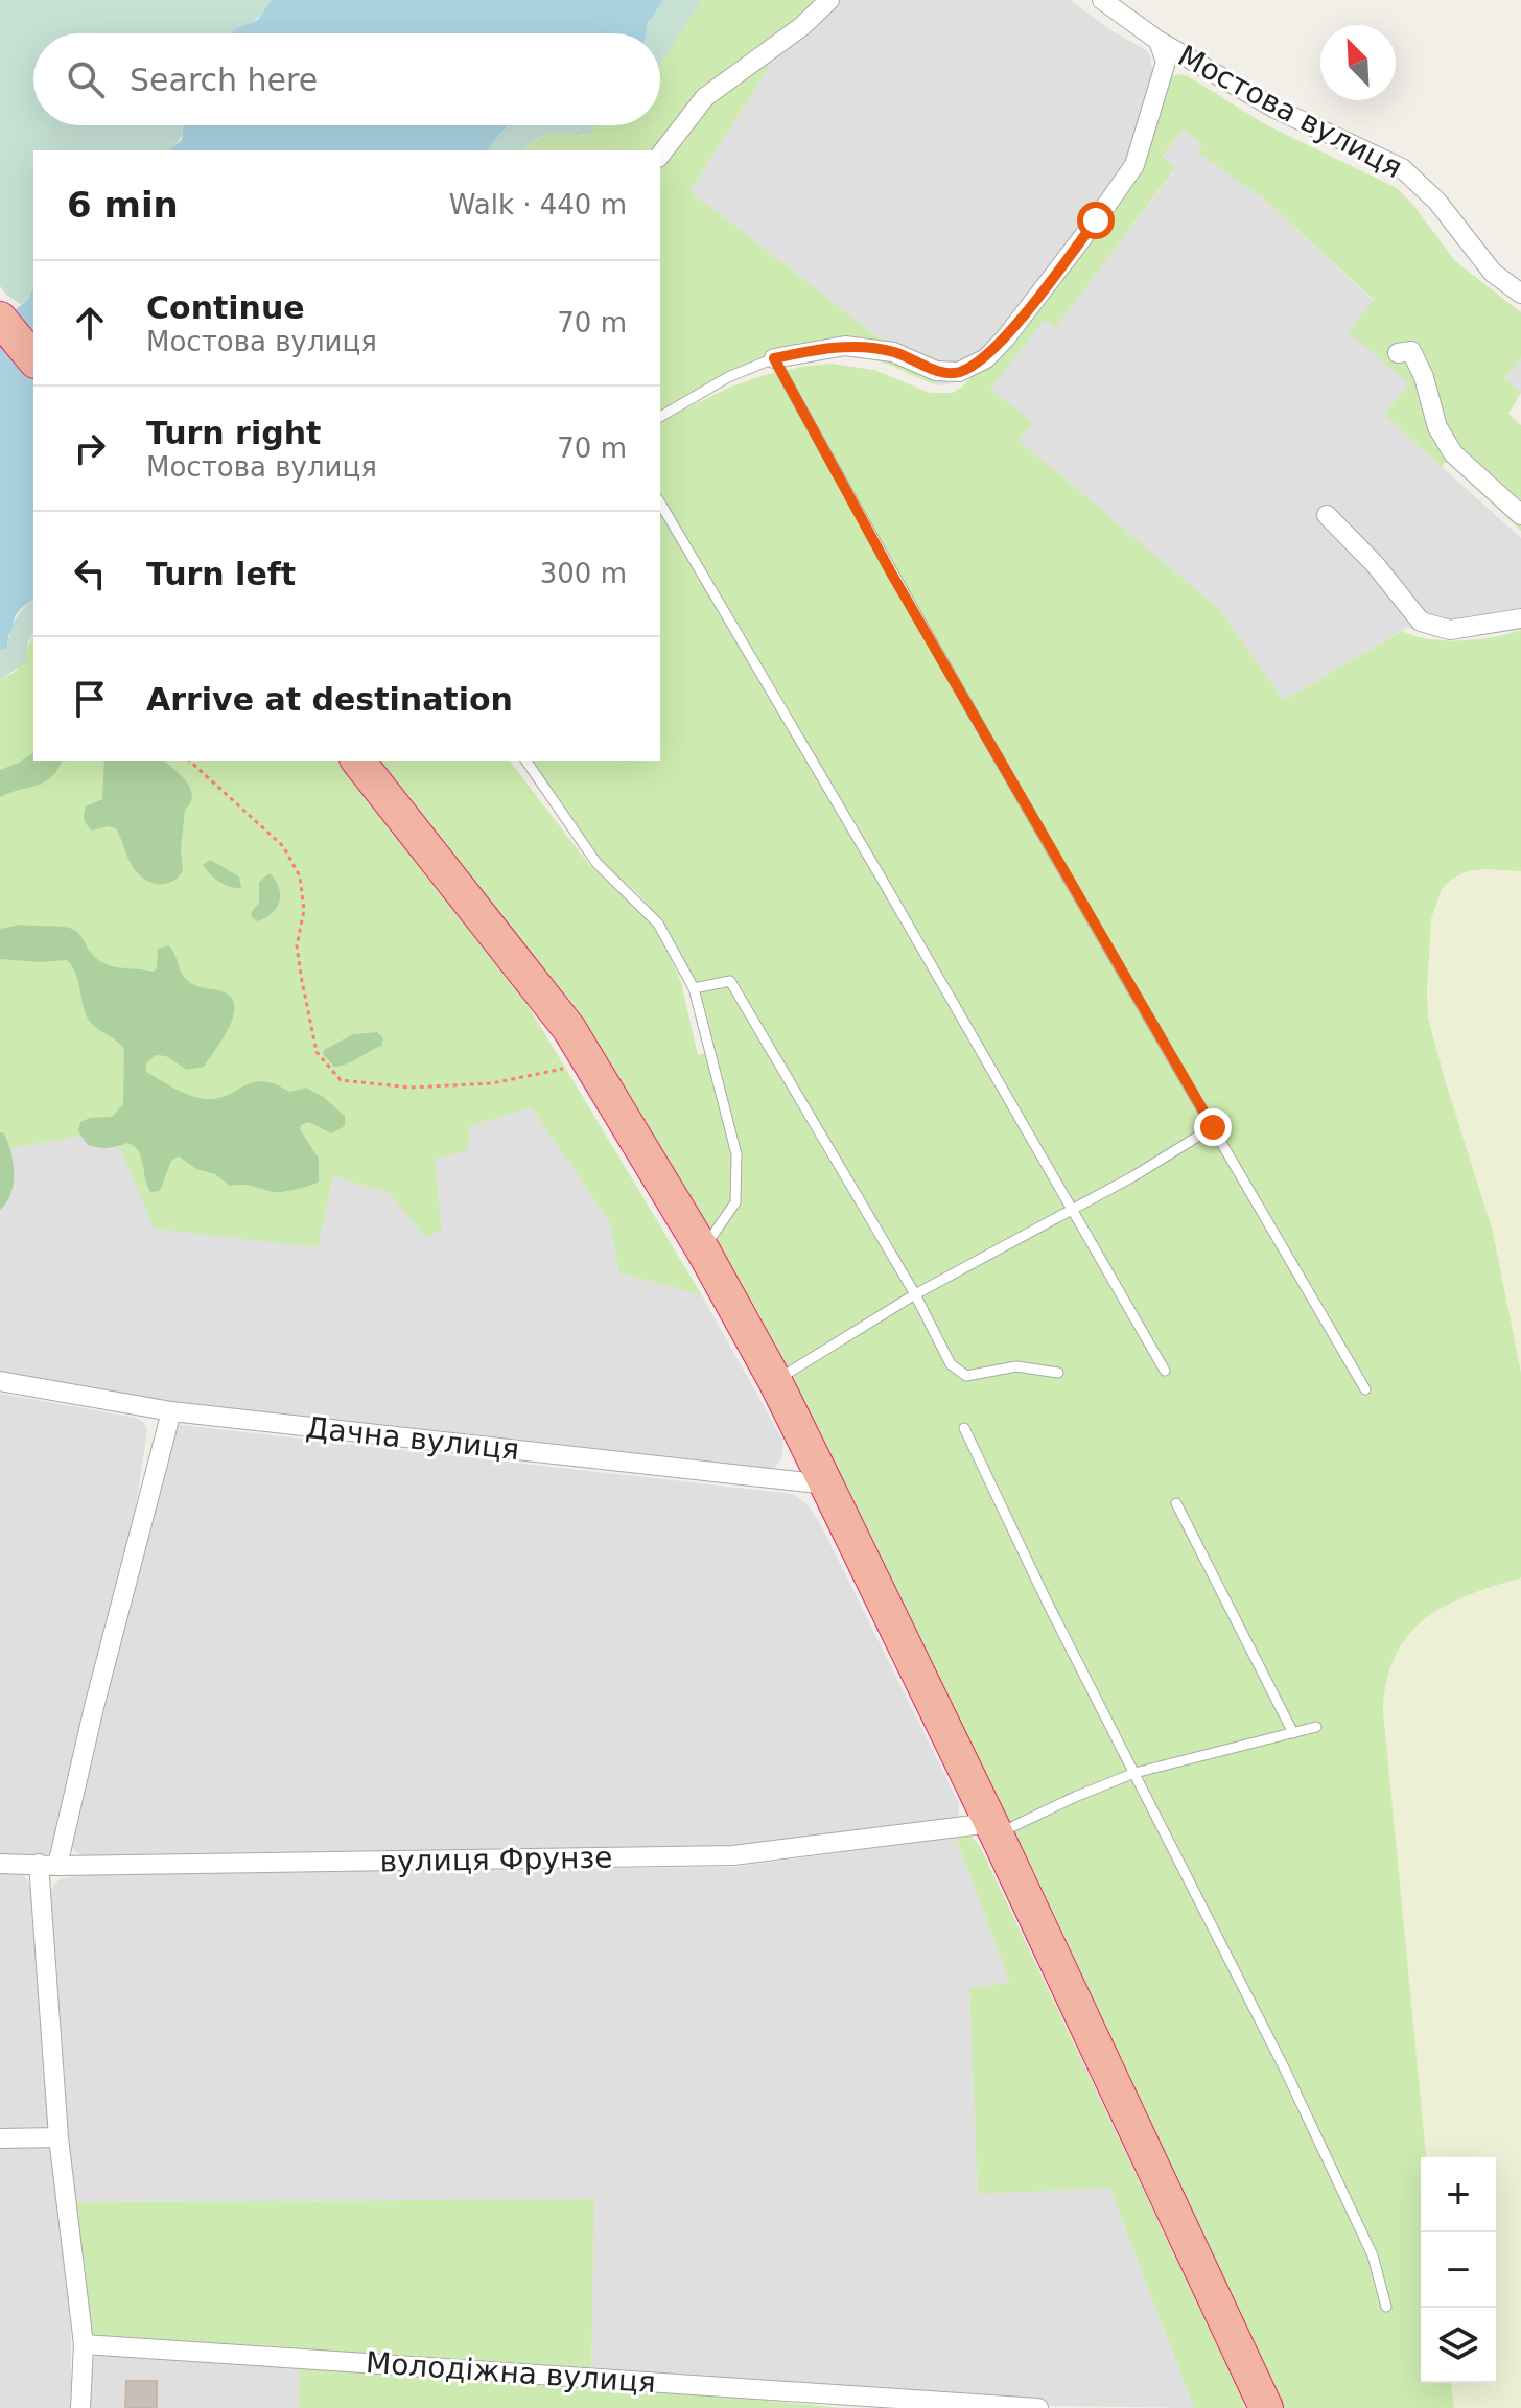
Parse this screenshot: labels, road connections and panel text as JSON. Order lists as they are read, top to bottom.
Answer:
{
  "streets": {
    "street": [
      "Мостова вулиця",
      "Дачна вулиця",
      "вулиця Фрунзе",
      "Молодіжна вулиця"
    ]
  },
  "north": "top left",
  "page": {
    "search": "Search here",
    "heading": ["6 min", "Walk · 440 m"],
    "list": [
      ["Continue", "Мостова вулиця", "70 m"],
      ["Turn right", "Мостова вулиця", "70 m"],
      ["Turn left", "300 m"],
      "Arrive at destination"
    ],
    "map_buttons": ["+", "−"]
  }
}
